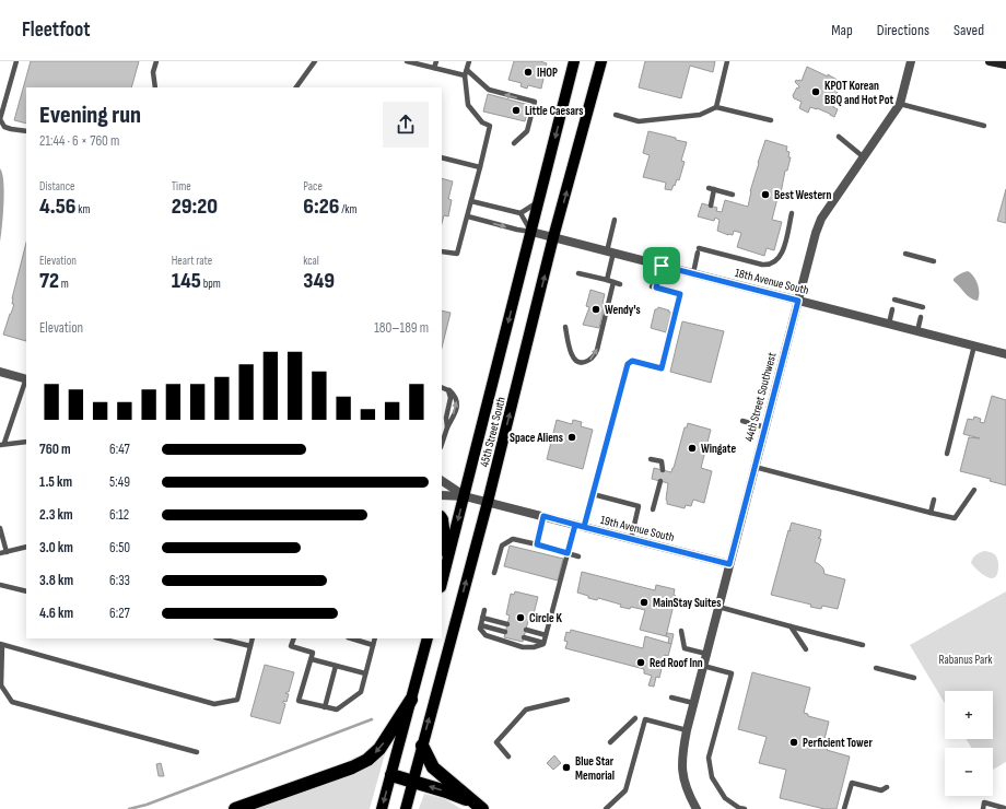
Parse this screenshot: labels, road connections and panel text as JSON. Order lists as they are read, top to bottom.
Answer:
{
  "streets": {
    "main road": ["45th Street South"],
    "street": ["18th Avenue South", "44th Street Southwest", "19th Avenue South"]
  },
  "crossings": [
    ["18th Avenue South", "44th Street Southwest"],
    ["18th Avenue South", "45th Street South"],
    ["44th Street Southwest", "19th Avenue South"],
    ["45th Street South", "19th Avenue South"]
  ],
  "parks": ["Rabanus Park"],
  "places": [
    "IHOP",
    "KPOT Korean BBQ and Hot Pot",
    "Little Caesars",
    "Best Western",
    "Wendy's",
    "Space Aliens",
    "Wingate",
    "MainStay Suites",
    "Circle K",
    "Red Roof Inn",
    "Perficient Tower",
    "Blue Star Memorial"
  ],
  "page": {
    "header": "Fleetfoot",
    "nav": ["Map", "Directions", "Saved"],
    "heading": ["Evening run", "21:44 · 6 × 760 m"],
    "stats": [
      ["Distance", "4.56 km"],
      ["Time", "29:20"],
      ["Pace", "6:26 /km"],
      ["Elevation", "72 m"],
      ["Heart rate", "145 bpm"],
      ["kcal", "349"]
    ],
    "chart": ["Elevation", "180–189 m"],
    "list": [
      {
        "name": "760 m",
        "note": "6:47"
      },
      {
        "name": "1.5 km",
        "note": "5:49"
      },
      {
        "name": "2.3 km",
        "note": "6:12"
      },
      {
        "name": "3.0 km",
        "note": "6:50"
      },
      {
        "name": "3.8 km",
        "note": "6:33"
      },
      {
        "name": "4.6 km",
        "note": "6:27"
      }
    ],
    "map_buttons": ["+", "−"]
  }
}
